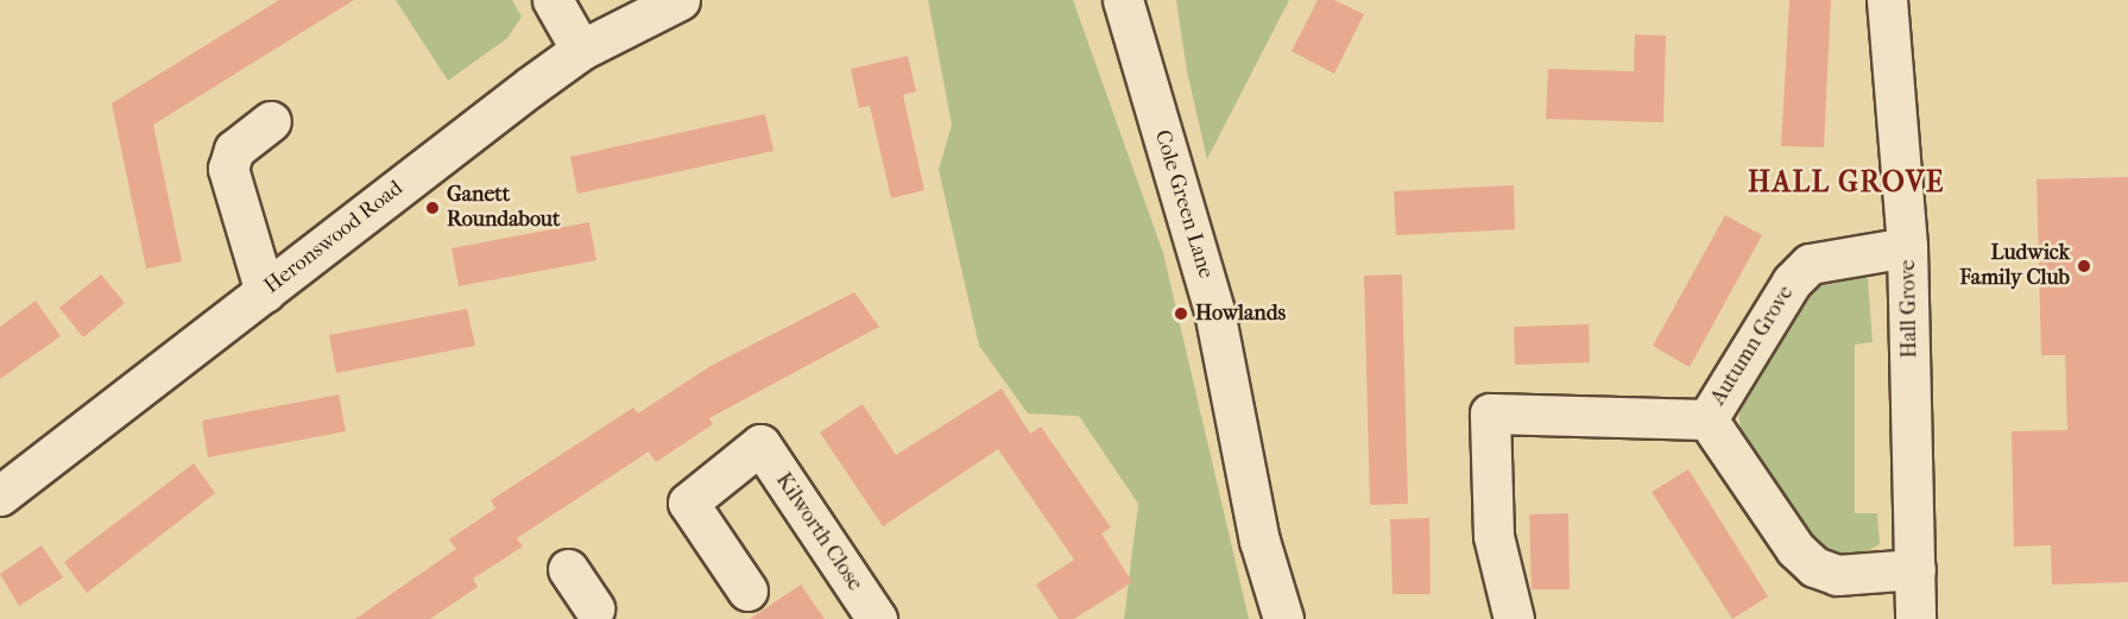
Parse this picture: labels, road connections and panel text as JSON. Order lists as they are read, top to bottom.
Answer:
{
  "streets": {
    "street": [
      "Cole Green Lane",
      "Heronswood Road",
      "Hall Grove",
      "Autumn Grove",
      "Kilworth Close"
    ]
  },
  "crossings": [
    ["Hall Grove", "Autumn Grove"]
  ],
  "districts": ["HALL GROVE"],
  "places": ["Ganett Roundabout", "Ludwick Family Club", "Howlands"]
}
